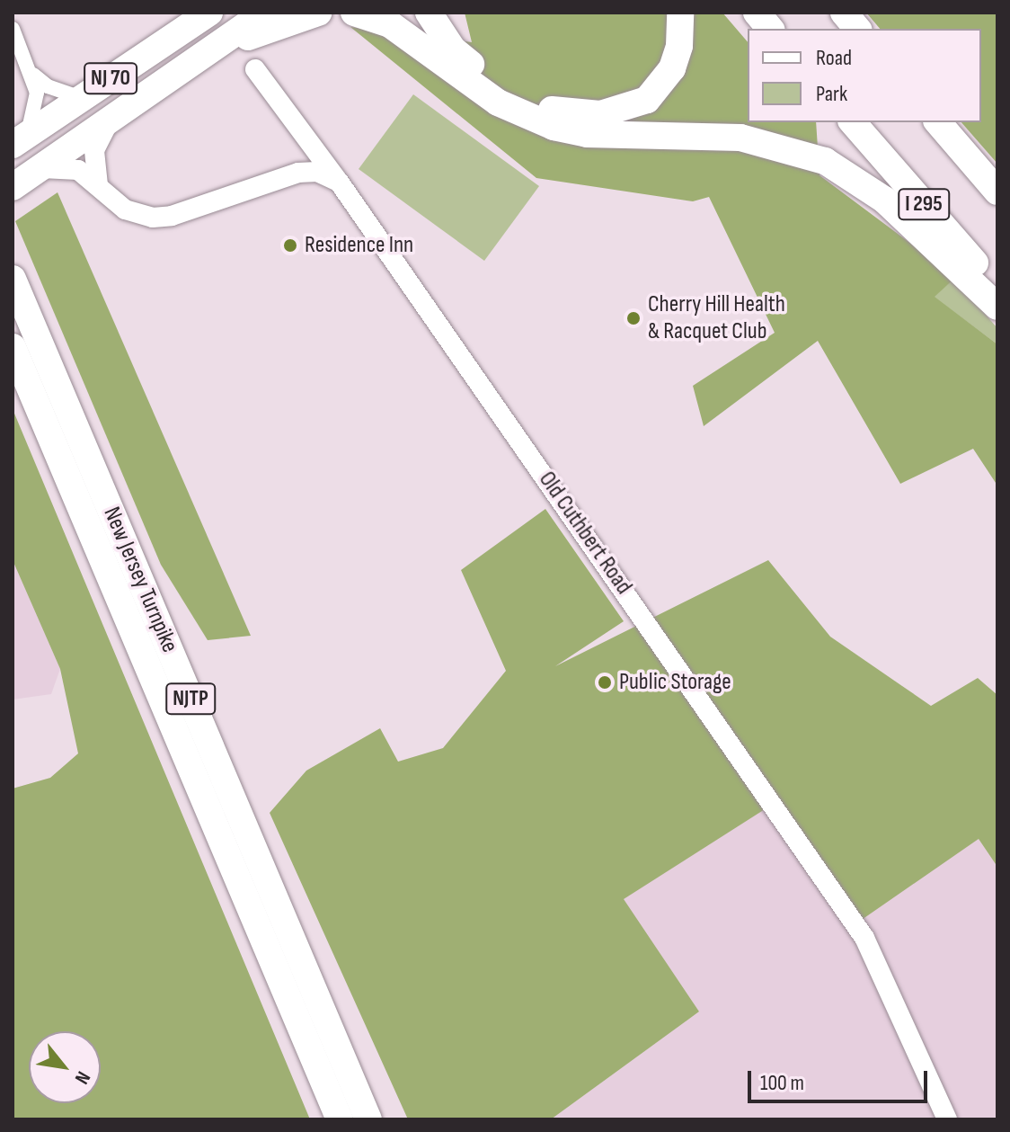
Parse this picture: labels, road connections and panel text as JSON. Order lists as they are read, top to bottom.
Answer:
{
  "streets": {
    "highway": [
      "NJ 70",
      "I 295",
      "New Jersey Turnpike",
      "NJTP"
    ],
    "street": ["Old Cuthbert Road"]
  },
  "places": ["Residence Inn", "Cherry Hill Health & Racquet Club", "Public Storage"],
  "legend": ["Road", "Park"],
  "scale_bar": "100 m",
  "north": "bottom right"
}
